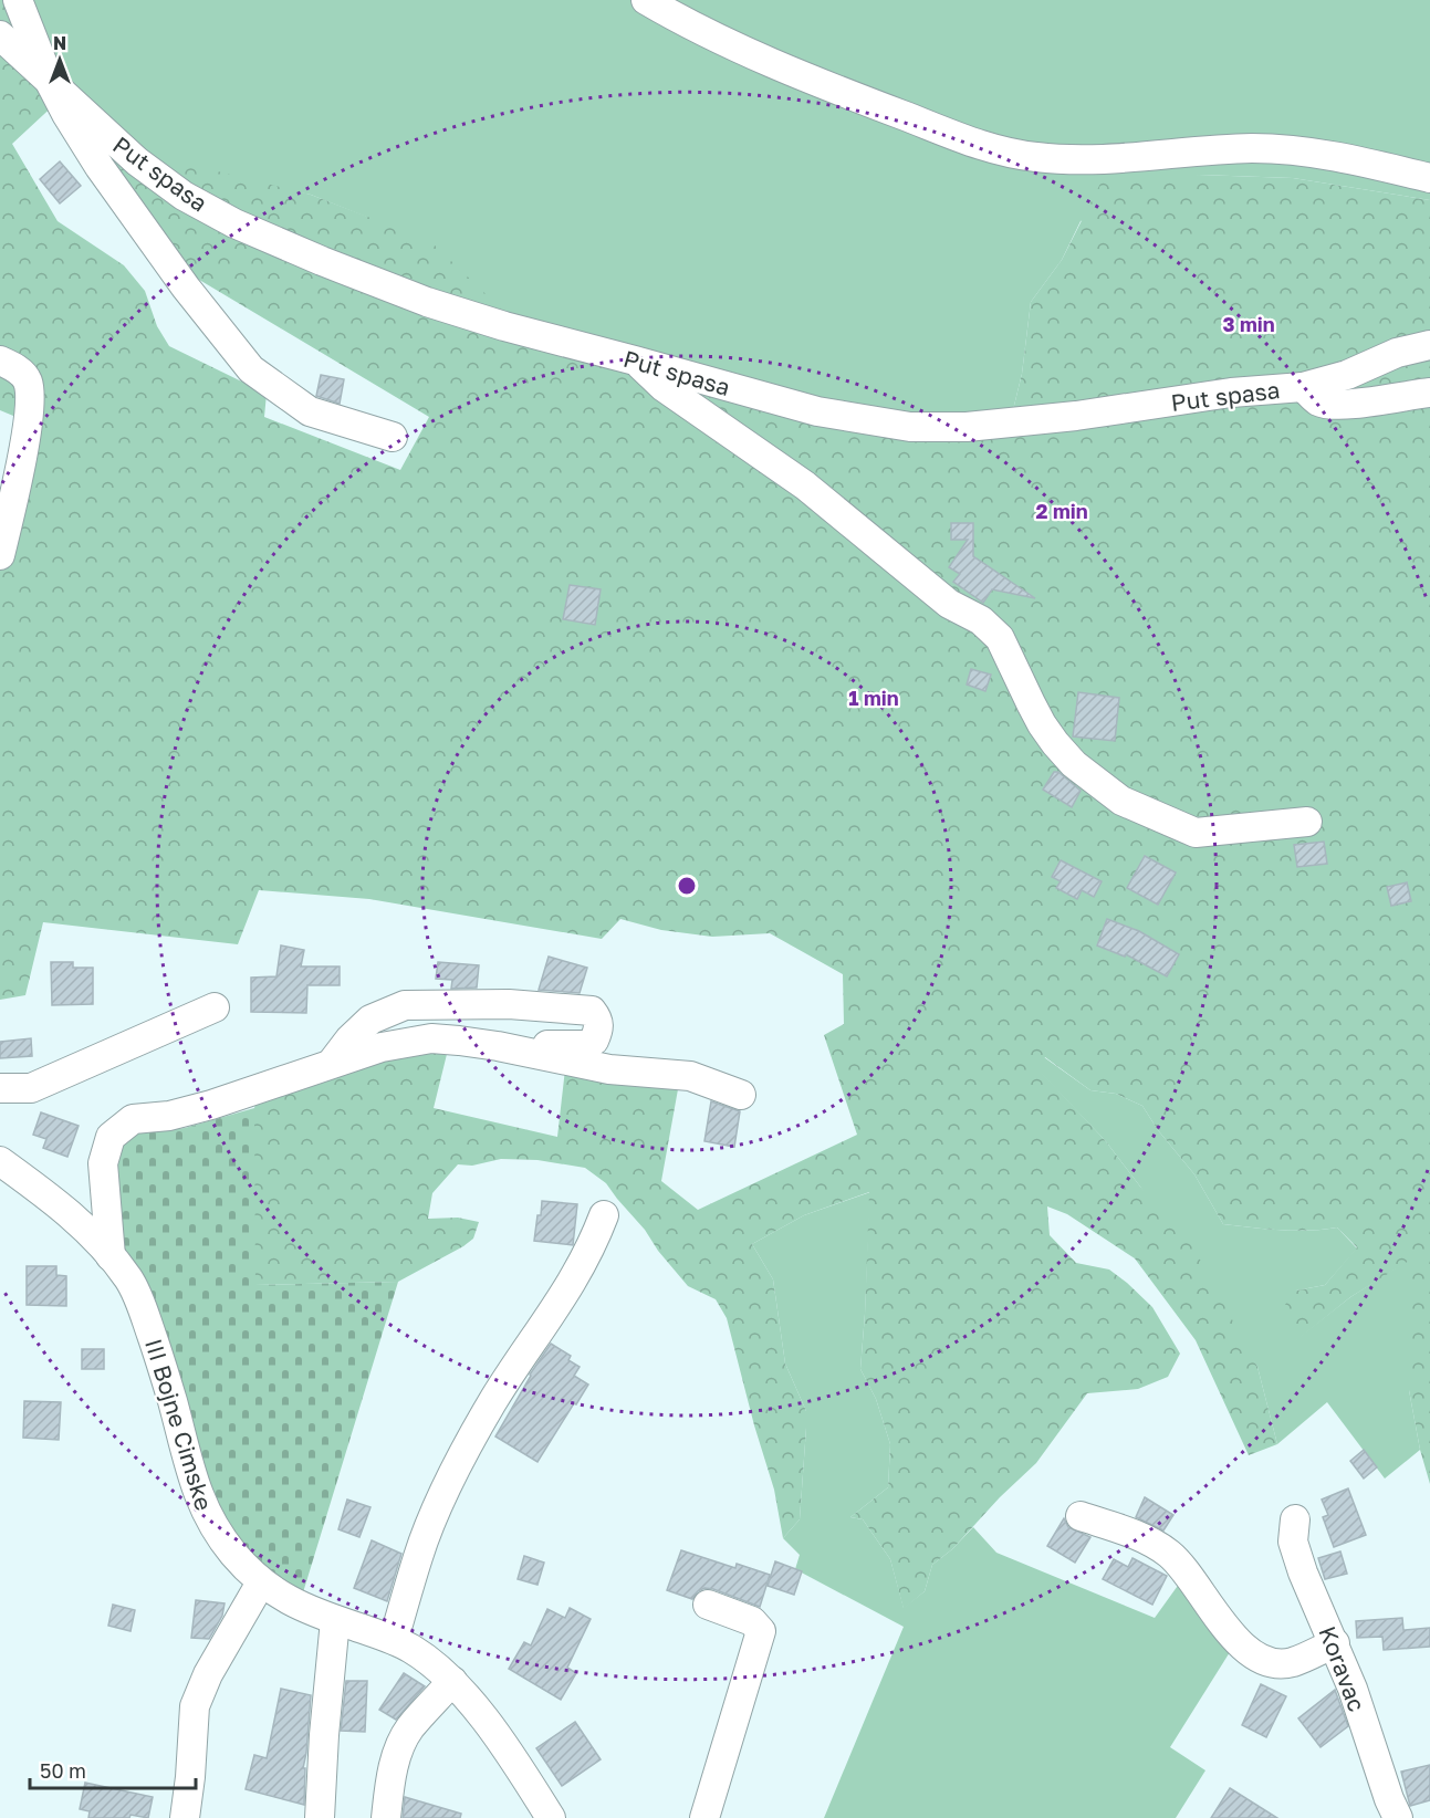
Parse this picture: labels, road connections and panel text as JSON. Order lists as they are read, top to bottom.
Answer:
{
  "streets": {
    "street": ["Put spasa", "III Bojne Cimske", "Koravac"]
  },
  "scale_bar": "50 m",
  "north": "top",
  "rings": ["3 min", "2 min", "1 min"]
}
